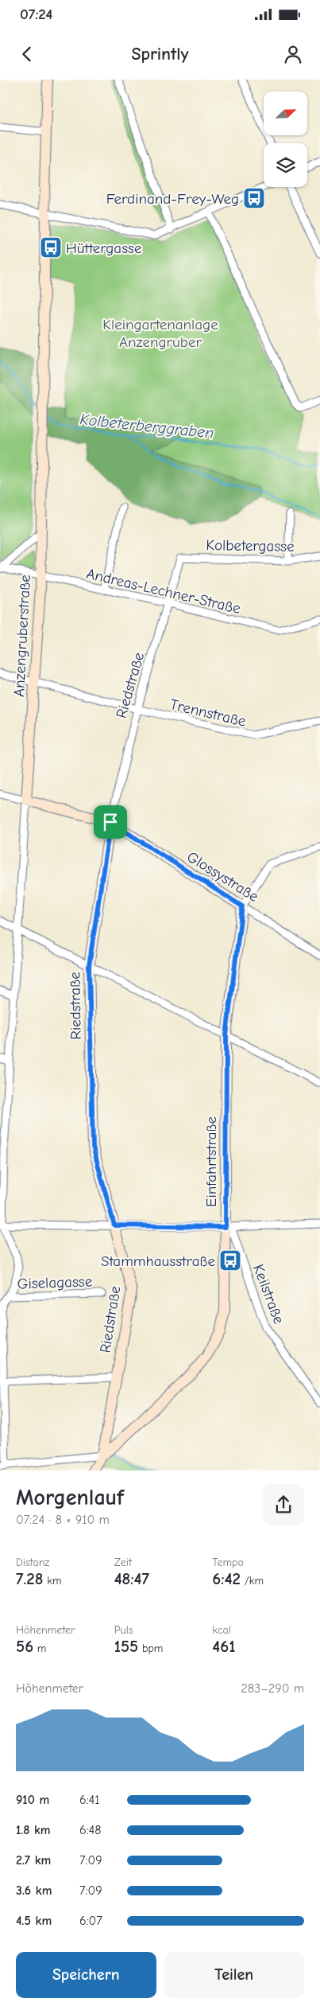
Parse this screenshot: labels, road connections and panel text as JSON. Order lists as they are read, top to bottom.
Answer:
{
  "streets": {
    "street": [
      "Kolbetergasse",
      "Andreas-Lechner-Straße",
      "Anzengruberstraße",
      "Riedstraße",
      "Trennstraße",
      "Glossystraße",
      "Einfahrtstraße",
      "Giselagasse",
      "Keilstraße"
    ]
  },
  "crossings": [
    ["Kolbetergasse", "Riedstraße"],
    ["Andreas-Lechner-Straße", "Anzengruberstraße"],
    ["Andreas-Lechner-Straße", "Riedstraße"],
    ["Anzengruberstraße", "Trennstraße"],
    ["Anzengruberstraße", "Glossystraße"],
    ["Anzengruberstraße", "Giselagasse"],
    ["Riedstraße", "Trennstraße"],
    ["Riedstraße", "Glossystraße"],
    ["Riedstraße", "Einfahrtstraße"],
    ["Glossystraße", "Einfahrtstraße"],
    ["Einfahrtstraße", "Keilstraße"]
  ],
  "water": ["Kolbeterberggraben"],
  "parks": ["Kleingartenanlage Anzengruber"],
  "places": {
    "bus stop": ["Ferdinand-Frey-Weg", "Hüttergasse", "Stammhausstraße"]
  },
  "north": "top right",
  "page": {
    "status": "07:24",
    "header": "Sprintly",
    "heading": ["Morgenlauf", "07:24 · 8 × 910 m"],
    "stats": [
      ["Distanz", "7.28 km"],
      ["Zeit", "48:47"],
      ["Tempo", "6:42 /km"],
      ["Höhenmeter", "56 m"],
      ["Puls", "155 bpm"],
      ["kcal", "461"]
    ],
    "chart": ["Höhenmeter", "283–290 m"],
    "list": [
      {
        "name": "910 m",
        "note": "6:41"
      },
      {
        "name": "1.8 km",
        "note": "6:48"
      },
      {
        "name": "2.7 km",
        "note": "7:09"
      },
      {
        "name": "3.6 km",
        "note": "7:09"
      },
      {
        "name": "4.5 km",
        "note": "6:07"
      }
    ],
    "buttons": ["Speichern", "Teilen"]
  }
}
